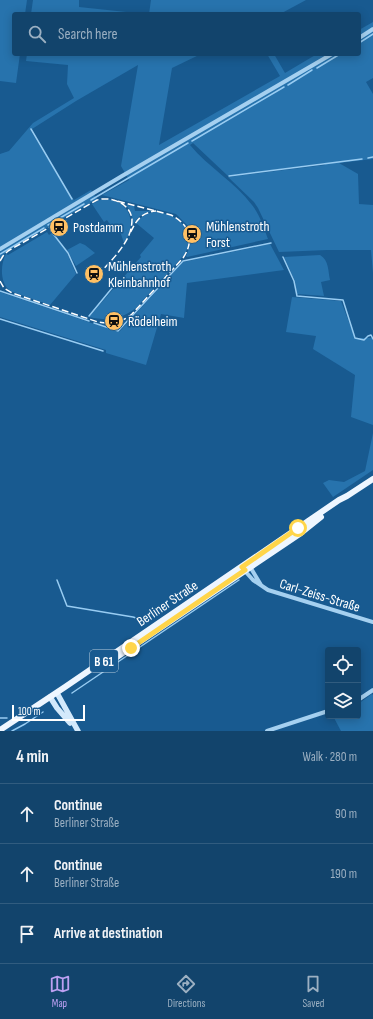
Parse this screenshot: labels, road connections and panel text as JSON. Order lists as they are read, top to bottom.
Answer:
{
  "streets": {
    "main road": ["Berliner Straße", "B 61"],
    "street": ["Carl-Zeiss-Straße"]
  },
  "crossings": [
    ["Carl-Zeiss-Straße", "Berliner Straße"]
  ],
  "places": {
    "station": [
      "Postdamm",
      "Mühlenstroth Forst",
      "Mühlenstroth Kleinbahnhof",
      "Rödelheim"
    ]
  },
  "scale_bar": "100 m",
  "page": {
    "search": "Search here",
    "scale": "100 m",
    "heading": ["4 min", "Walk · 280 m"],
    "list": [
      ["Continue", "Berliner Straße", "90 m"],
      ["Continue", "Berliner Straße", "190 m"],
      "Arrive at destination"
    ],
    "nav": ["Map", "Directions", "Saved"]
  }
}
